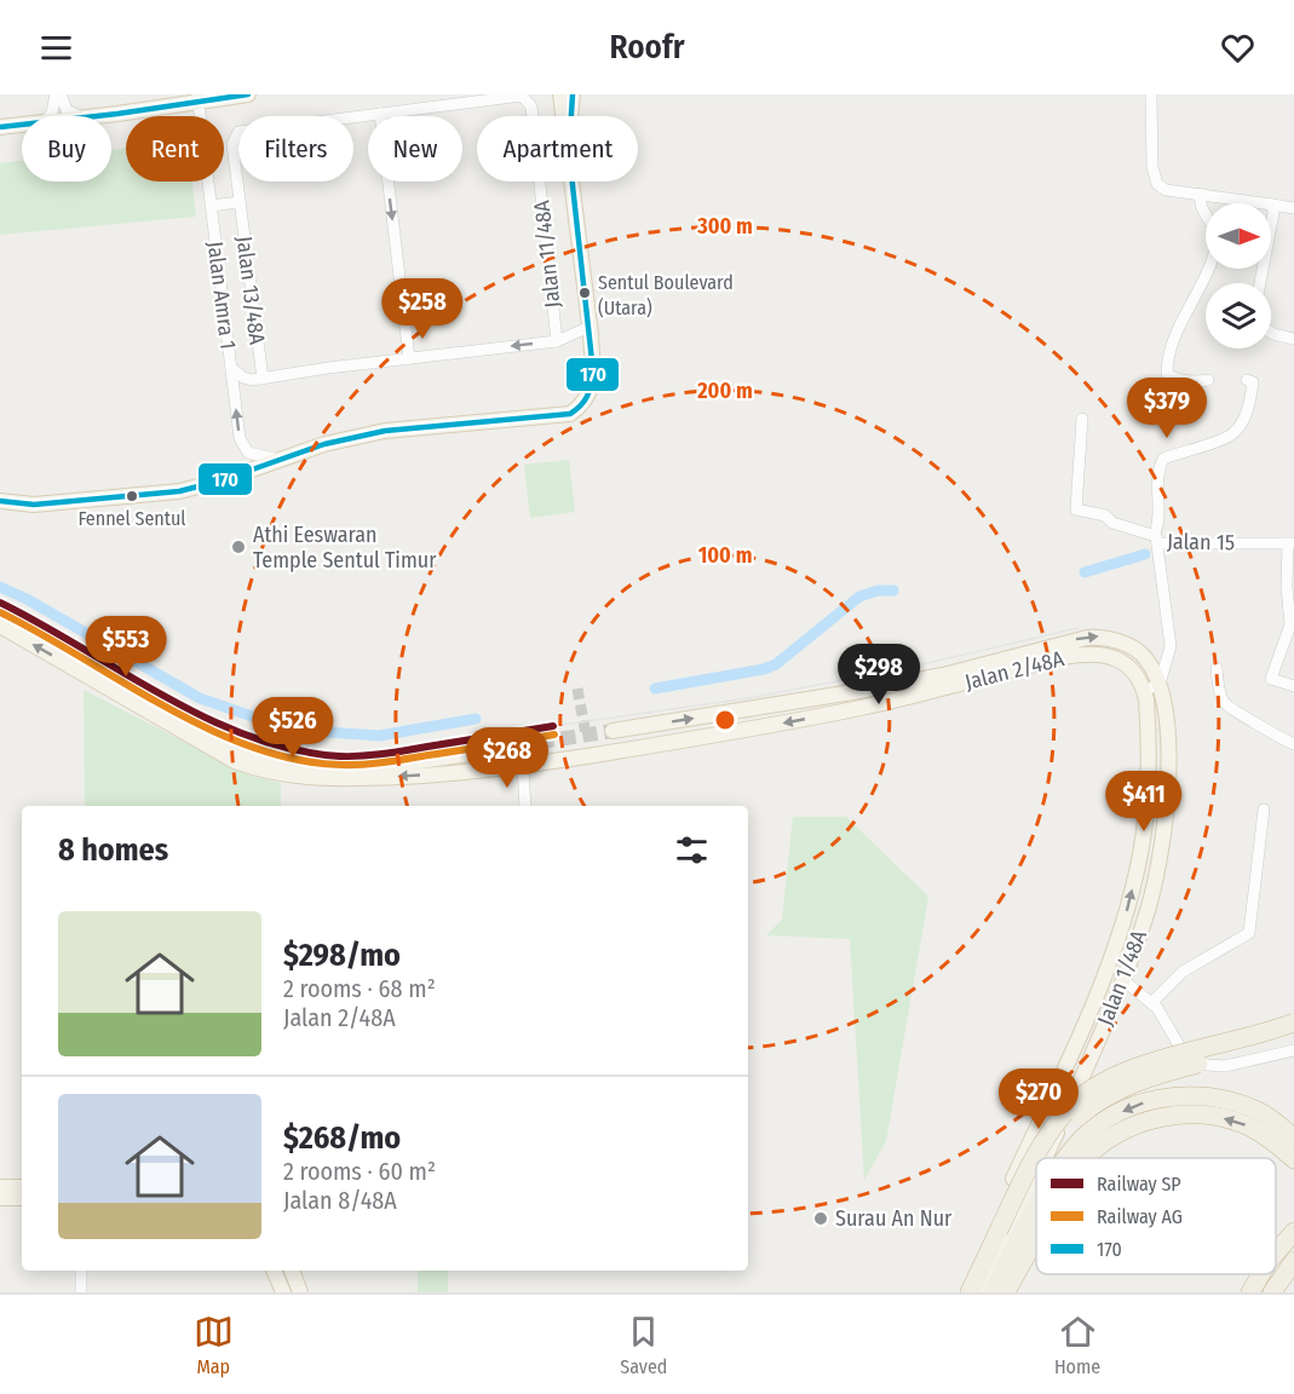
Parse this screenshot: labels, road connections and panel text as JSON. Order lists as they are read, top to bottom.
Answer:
{
  "streets": {
    "main road": ["Jalan 2/48A", "Jalan 1/48A"],
    "street": [
      "Jalan 11/48A",
      "Jalan 13/48A",
      "Jalan Amra 1",
      "Jalan 15"
    ]
  },
  "crossings": [
    ["Jalan 11/48A", "Jalan 13/48A"]
  ],
  "places": [
    "Sentul Boulevard (Utara)",
    "Fennel Sentul",
    "Athi Eeswaran Temple Sentul Timur",
    "Surau An Nur"
  ],
  "lines": ["transit line 170", "rail line SP", "rail line AG"],
  "legend": ["Railway SP", "Railway AG", "170"],
  "north": "right",
  "page": {
    "header": "Roofr",
    "chip": [
      "Buy",
      "Rent",
      "Filters",
      "New",
      "Apartment"
    ],
    "price": [
      "$258",
      "$379",
      "$553",
      "$298",
      "$526",
      "$268",
      "$411",
      "$270"
    ],
    "heading": "8 homes",
    "list": [
      {
        "name": "$298/mo",
        "note": "2 rooms · 68 m² · Jalan 2/48A"
      },
      {
        "name": "$268/mo",
        "note": "2 rooms · 60 m² · Jalan 8/48A"
      }
    ],
    "tabs": ["Map", "Saved", "Home"]
  },
  "rings": ["300 m", "200 m", "100 m"]
}
